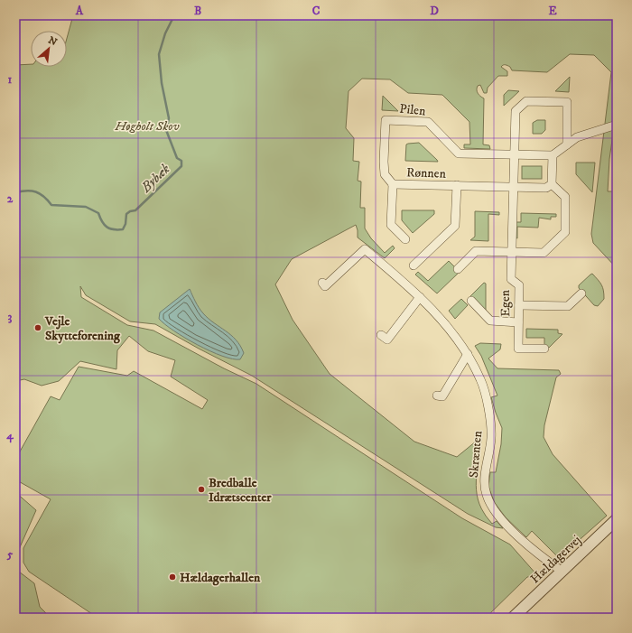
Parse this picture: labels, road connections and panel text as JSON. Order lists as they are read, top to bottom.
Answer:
{
  "streets": {
    "street": [
      "Pilen",
      "Rønnen",
      "Egen",
      "Skrænten",
      "Hældagervej"
    ]
  },
  "crossings": [
    ["Pilen", "Rønnen"],
    ["Pilen", "Egen"],
    ["Rønnen", "Egen"],
    ["Skrænten", "Hældagervej"]
  ],
  "water": ["Bybæk"],
  "parks": ["Høgholt Skov"],
  "places": ["Vejle Skytteforening", "Bredballe Idrætscenter", "Hældagerhallen"],
  "north": "top right",
  "grid": {
    "columns": [
      "A",
      "B",
      "C",
      "D",
      "E"
    ],
    "rows": [
      "1",
      "2",
      "3",
      "4",
      "5"
    ]
  }
}
